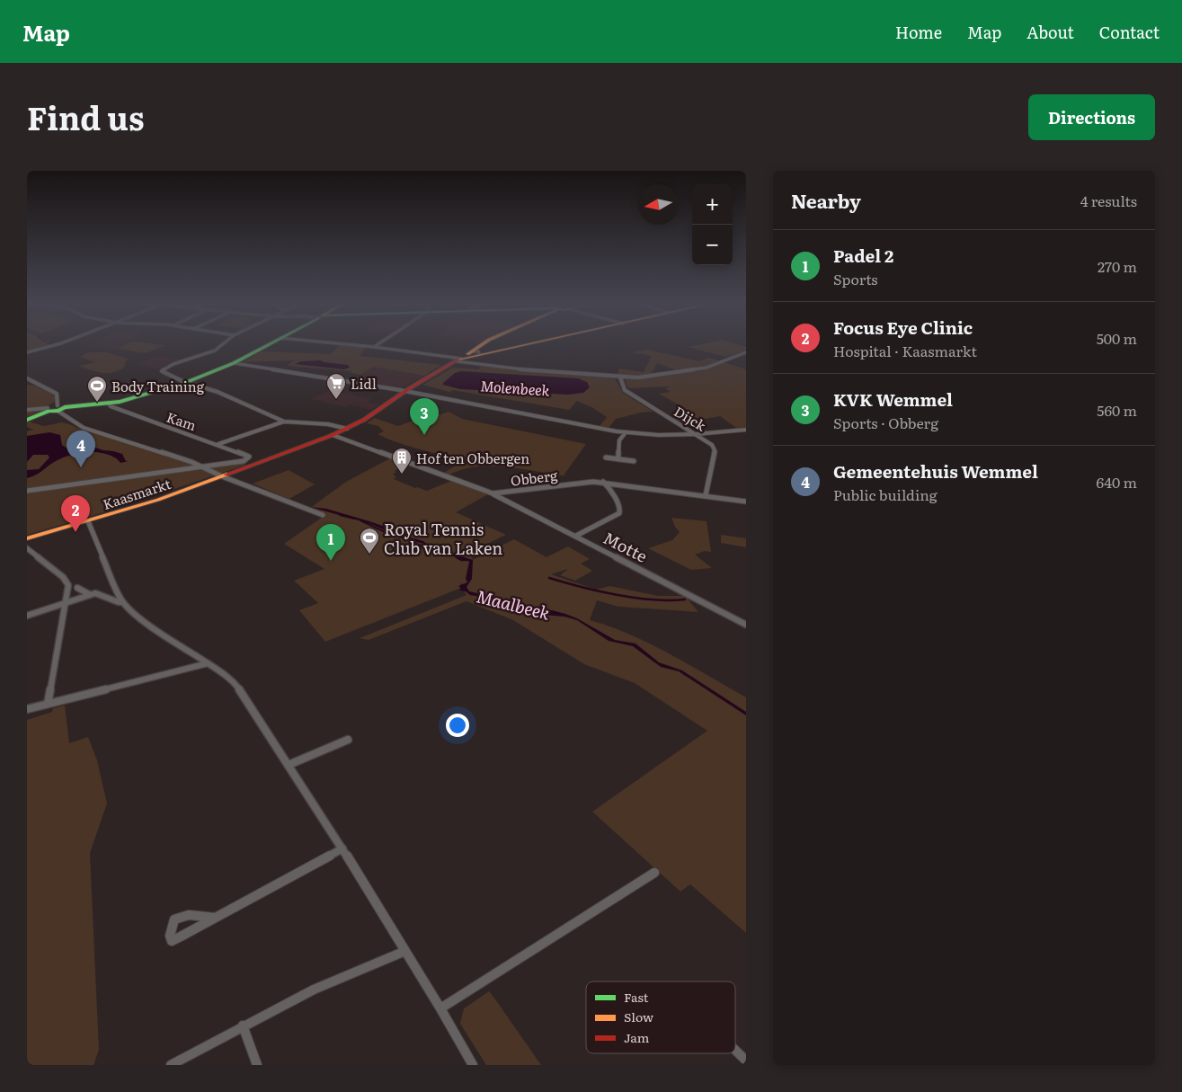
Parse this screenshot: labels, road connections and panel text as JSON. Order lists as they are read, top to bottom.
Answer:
{
  "streets": {
    "main road": ["Kaasmarkt"],
    "street": [
      "Dijck",
      "Kam",
      "Obberg",
      "Motte"
    ]
  },
  "crossings": [
    ["Dijck", "Obberg"],
    ["Obberg", "Kaasmarkt"],
    ["Obberg", "Motte"]
  ],
  "water": ["Molenbeek", "Maalbeek"],
  "places": {
    "supermarket": ["Lidl"],
    "sports": ["Body Training", "Royal Tennis Club van Laken"],
    "building": ["Hof ten Obbergen"]
  },
  "legend": ["Fast", "Slow", "Jam"],
  "north": "left",
  "page": {
    "header": "Map",
    "nav": [
      "Home",
      "Map",
      "About",
      "Contact"
    ],
    "title": "Find us",
    "buttons": "Directions",
    "heading": ["Nearby", "4 results"],
    "map_buttons": ["+", "−"],
    "list": [
      {
        "mark": "1",
        "name": "Padel 2",
        "note": "Sports",
        "value": "270 m"
      },
      {
        "mark": "2",
        "name": "Focus Eye Clinic",
        "note": "Hospital · Kaasmarkt",
        "value": "500 m"
      },
      {
        "mark": "3",
        "name": "KVK Wemmel",
        "note": "Sports · Obberg",
        "value": "560 m"
      },
      {
        "mark": "4",
        "name": "Gemeentehuis Wemmel",
        "note": "Public building",
        "value": "640 m"
      }
    ],
    "pins": [
      "3",
      "4",
      "2",
      "1"
    ]
  }
}
